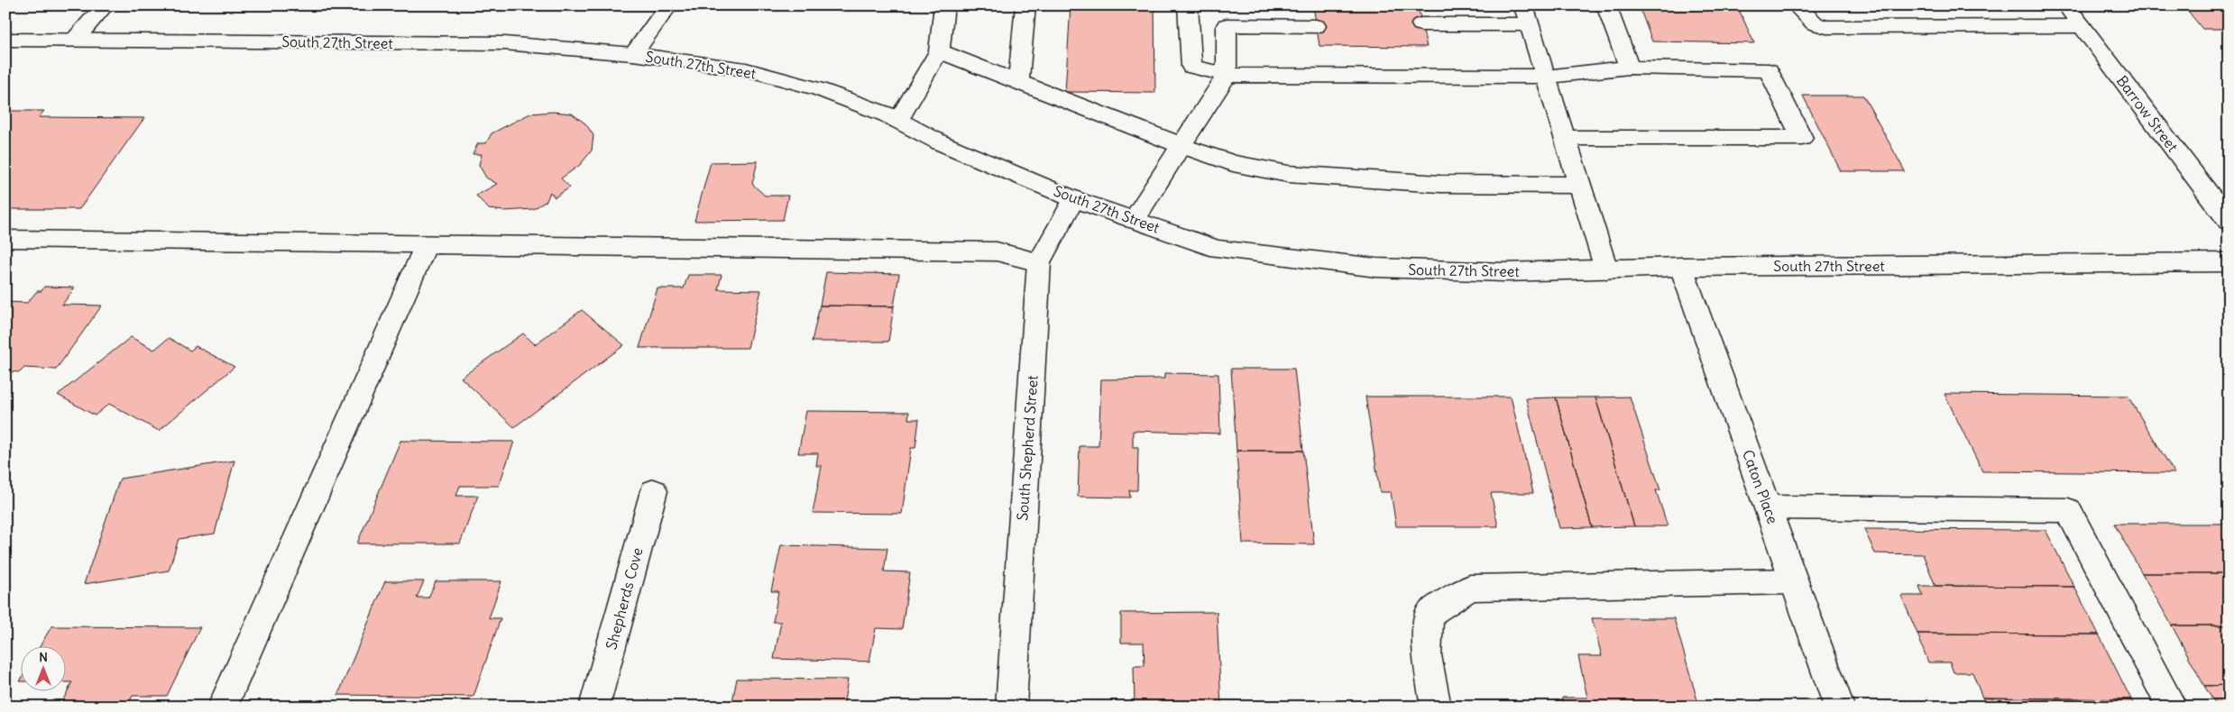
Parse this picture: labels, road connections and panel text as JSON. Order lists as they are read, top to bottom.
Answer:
{
  "streets": {
    "main road": [
      "South 27th Street",
      "Barrow Street",
      "South Shepherd Street",
      "Caton Place",
      "Shepherds Cove"
    ]
  },
  "crossings": [
    ["South 27th Street", "South Shepherd Street"],
    ["South 27th Street", "Caton Place"]
  ],
  "north": "top"
}
